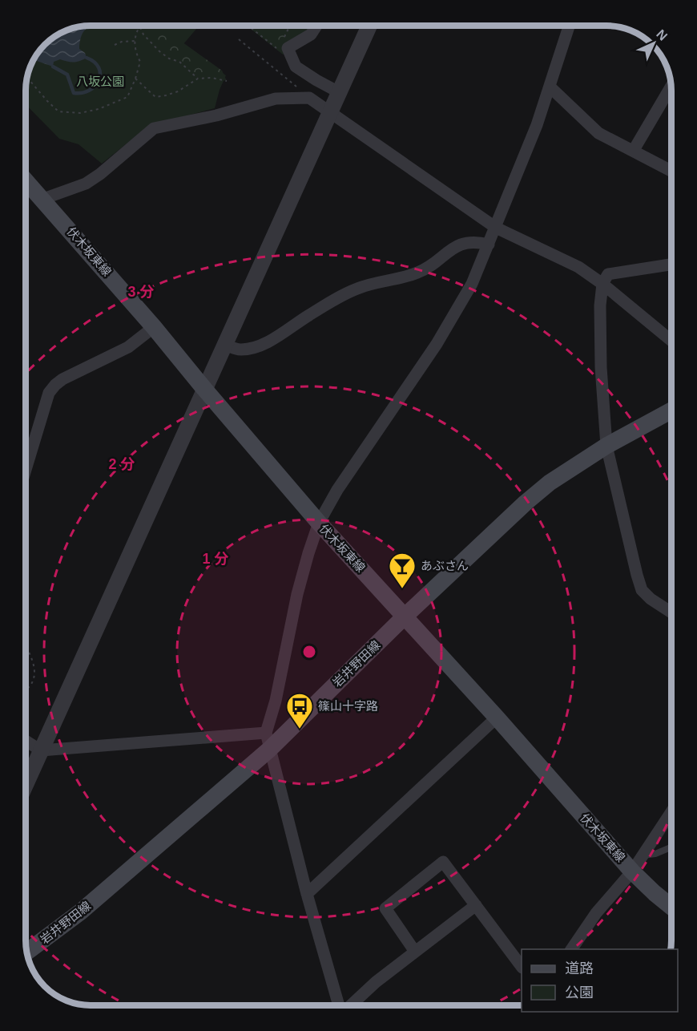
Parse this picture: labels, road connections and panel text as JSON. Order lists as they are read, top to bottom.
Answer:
{
  "streets": {
    "main road": ["伏木坂東線", "岩井野田線"]
  },
  "crossings": [
    ["伏木坂東線", "岩井野田線"]
  ],
  "parks": ["八坂公園"],
  "places": {
    "bar": ["あぶさん"],
    "bus stop": ["篠山十字路"]
  },
  "legend": ["道路", "公園"],
  "north": "top right",
  "rings": ["3 分", "2 分", "1 分"]
}
